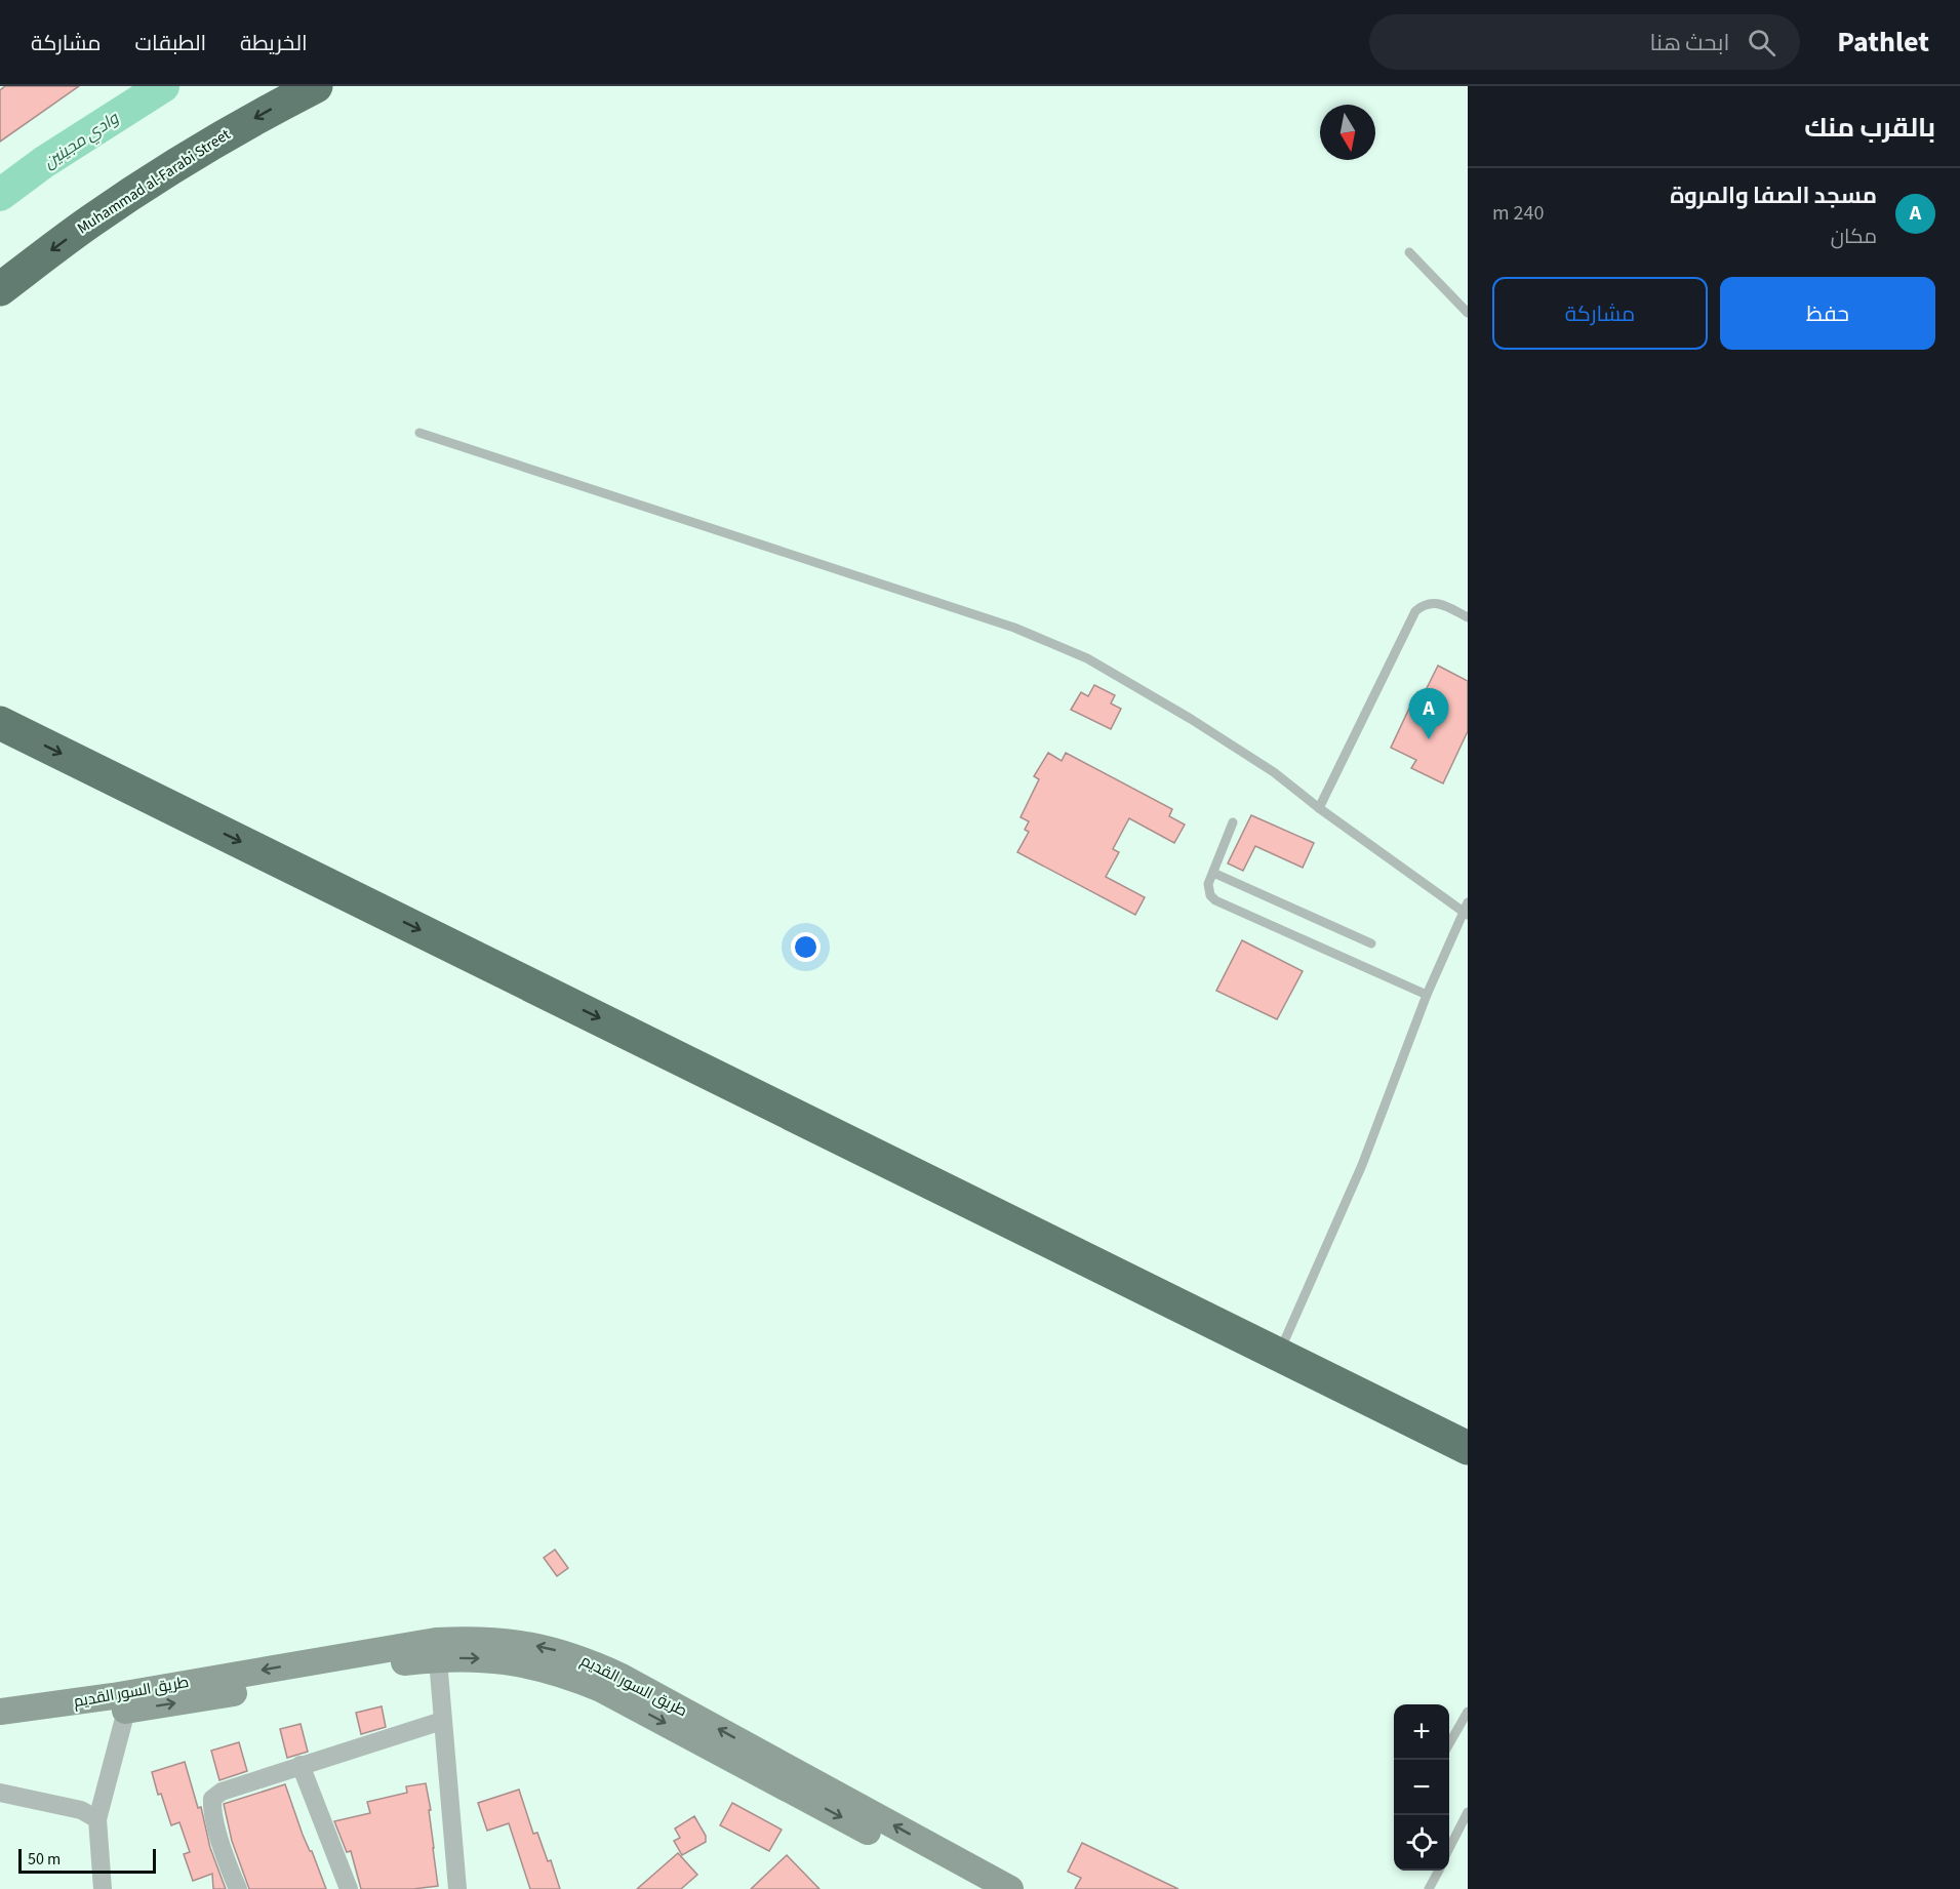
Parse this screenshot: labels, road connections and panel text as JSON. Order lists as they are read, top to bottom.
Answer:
{
  "streets": {
    "highway": ["Muhammad al-Farabi Street"],
    "main road": ["طريق السور القديم"]
  },
  "one_way": ["Muhammad al-Farabi Street"],
  "water": ["وادي مجينين"],
  "scale_bar": "50 m",
  "north": "bottom",
  "page": {
    "header": "Pathlet",
    "search": "ابحث هنا",
    "nav": ["الخريطة", "الطبقات", "مشاركة"],
    "heading": "بالقرب منك",
    "list": [
      {
        "mark": "A",
        "name": "مسجد الصفا والمروة",
        "note": "مكان",
        "value": "240 m"
      }
    ],
    "buttons": ["حفظ", "مشاركة"],
    "pins": "A",
    "map_buttons": ["+", "−"],
    "scale": "50 m"
  }
}
